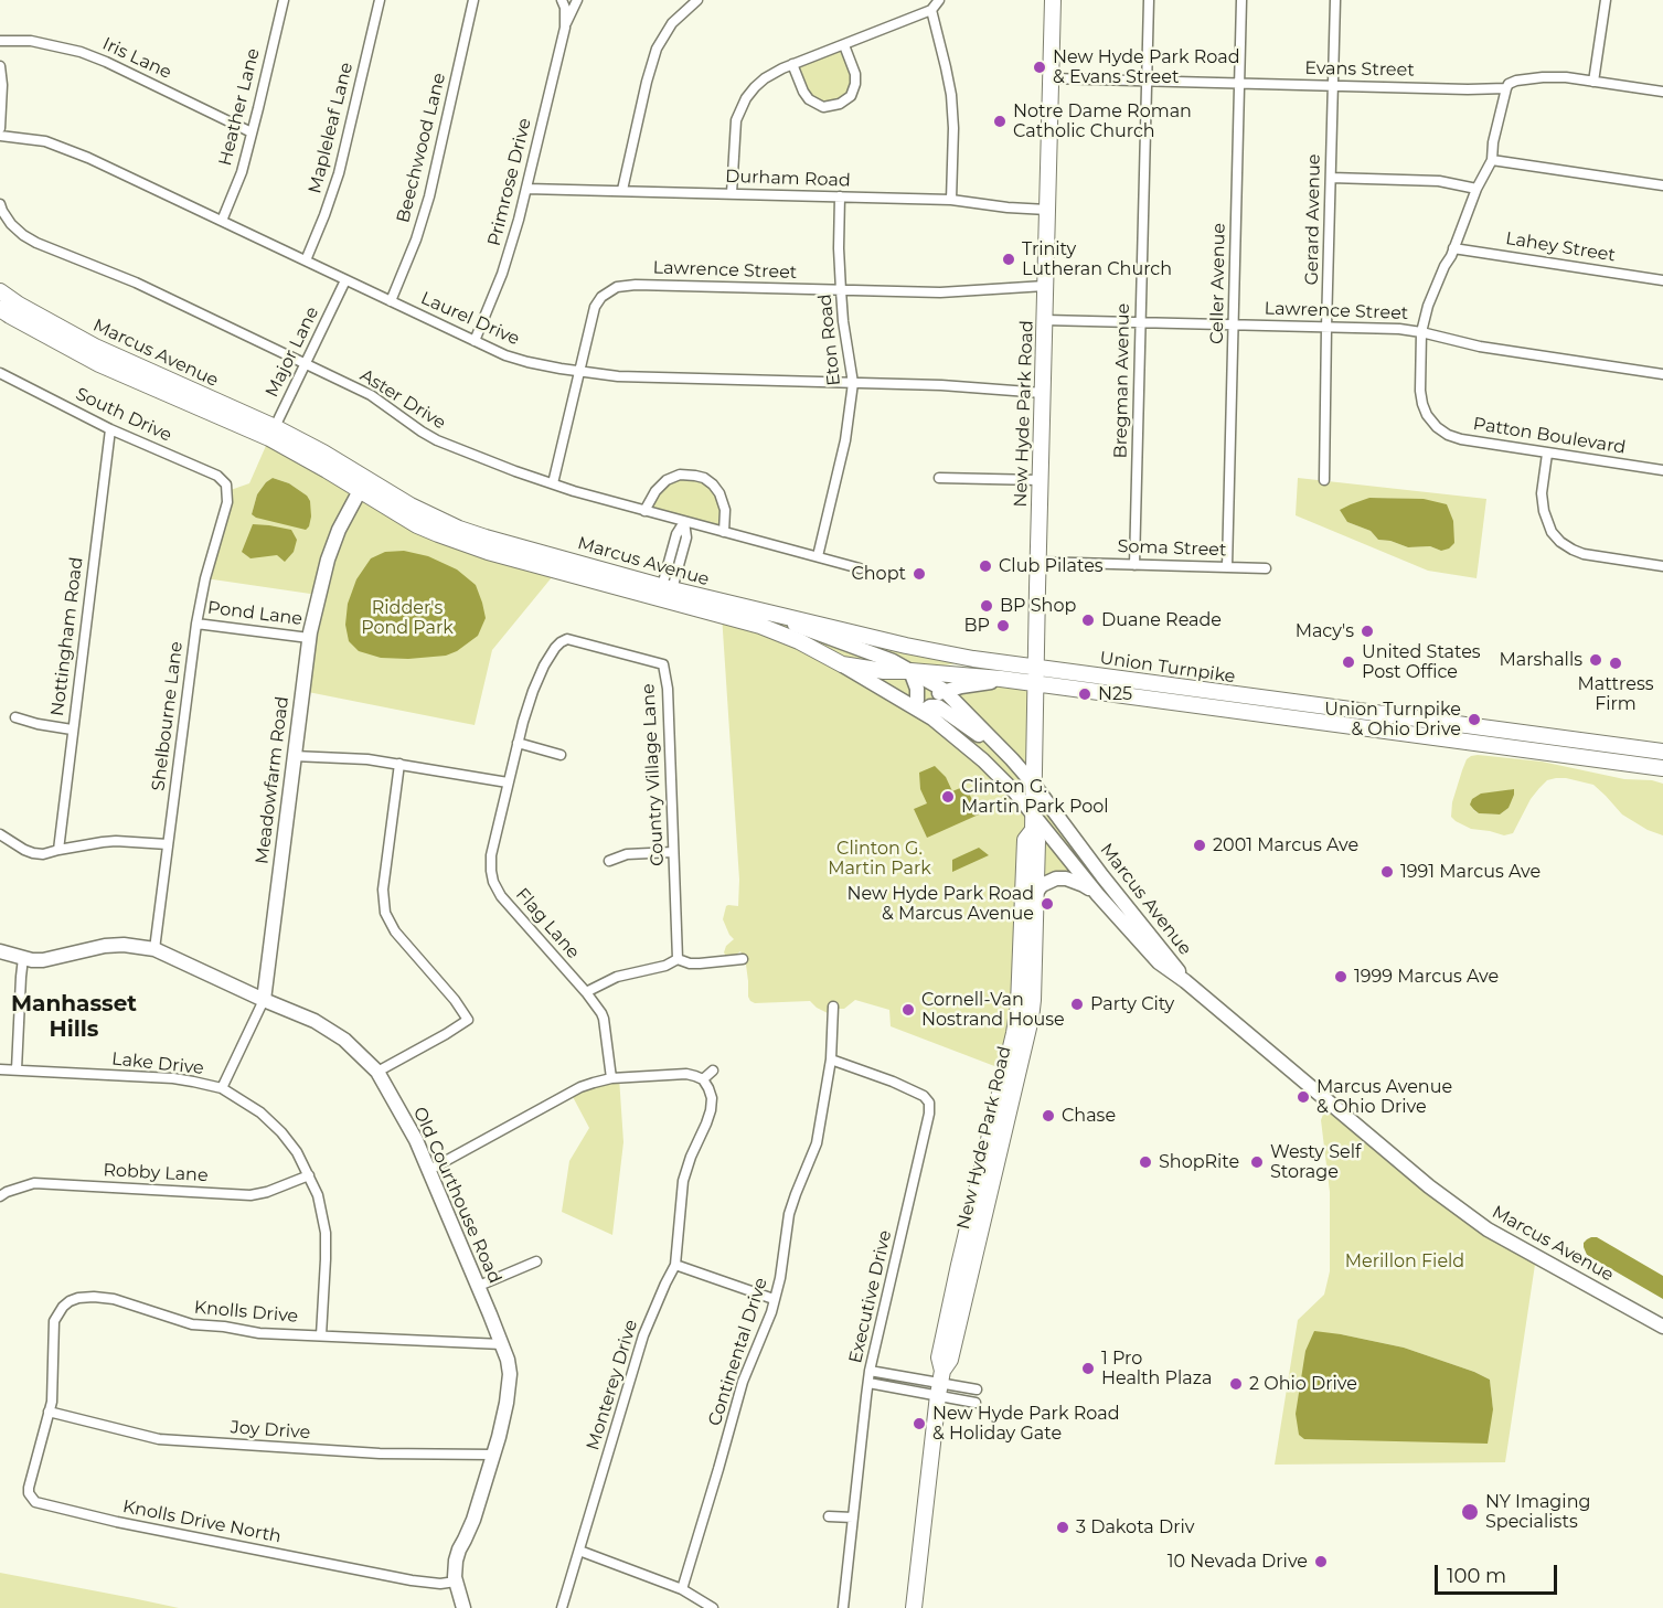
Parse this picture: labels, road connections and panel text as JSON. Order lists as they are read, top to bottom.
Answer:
{
  "streets": {
    "main road": [
      "Marcus Avenue",
      "New Hyde Park Road",
      "Union Turnpike",
      "Meadowfarm Road",
      "Old Courthouse Road"
    ],
    "street": [
      "Iris Lane",
      "Evans Street",
      "Heather Lane",
      "Mapleleaf Lane",
      "Beechwood Lane",
      "Durham Road",
      "Primrose Drive",
      "Gerard Avenue",
      "Lahey Street",
      "Lawrence Street",
      "Celler Avenue",
      "Laurel Drive",
      "Eton Road",
      "Major Lane",
      "Bregman Avenue",
      "Aster Drive",
      "South Drive",
      "Patton Boulevard",
      "Soma Street",
      "Pond Lane",
      "Nottingham Road",
      "Shelbourne Lane",
      "Country Village Lane",
      "Flag Lane",
      "Lake Drive",
      "Robby Lane",
      "Executive Drive",
      "Knolls Drive",
      "Continental Drive",
      "Monterey Drive",
      "Joy Drive",
      "Knolls Drive North"
    ]
  },
  "crossings": [
    ["Iris Lane", "Heather Lane"],
    ["Evans Street", "Gerard Avenue"],
    ["Evans Street", "Celler Avenue"],
    ["Evans Street", "Bregman Avenue"],
    ["Evans Street", "New Hyde Park Road"],
    ["Evans Street", "Patton Boulevard"],
    ["Heather Lane", "Laurel Drive"],
    ["Mapleleaf Lane", "Laurel Drive"],
    ["Beechwood Lane", "Laurel Drive"],
    ["Durham Road", "Primrose Drive"],
    ["Durham Road", "Eton Road"],
    ["Durham Road", "New Hyde Park Road"],
    ["Primrose Drive", "Laurel Drive"],
    ["Gerard Avenue", "Lawrence Street"],
    ["Lahey Street", "Patton Boulevard"],
    ["Lawrence Street", "Celler Avenue"],
    ["Lawrence Street", "Laurel Drive"],
    ["Lawrence Street", "Eton Road"],
    ["Lawrence Street", "Bregman Avenue"],
    ["Lawrence Street", "Aster Drive"],
    ["Lawrence Street", "New Hyde Park Road"],
    ["Lawrence Street", "Patton Boulevard"],
    ["Celler Avenue", "Soma Street"],
    ["Laurel Drive", "Eton Road"],
    ["Laurel Drive", "Major Lane"],
    ["Laurel Drive", "New Hyde Park Road"],
    ["Eton Road", "Aster Drive"],
    ["Major Lane", "Marcus Avenue"],
    ["Major Lane", "Aster Drive"],
    ["Marcus Avenue", "New Hyde Park Road"],
    ["Marcus Avenue", "Union Turnpike"],
    ["Marcus Avenue", "Meadowfarm Road"],
    ["Bregman Avenue", "Soma Street"],
    ["New Hyde Park Road", "Soma Street"],
    ["New Hyde Park Road", "Union Turnpike"],
    ["South Drive", "Nottingham Road"],
    ["South Drive", "Shelbourne Lane"],
    ["Pond Lane", "Shelbourne Lane"],
    ["Pond Lane", "Meadowfarm Road"],
    ["Shelbourne Lane", "Old Courthouse Road"],
    ["Country Village Lane", "Flag Lane"],
    ["Meadowfarm Road", "Lake Drive"],
    ["Meadowfarm Road", "Old Courthouse Road"],
    ["Lake Drive", "Robby Lane"],
    ["Lake Drive", "Knolls Drive"],
    ["Old Courthouse Road", "Knolls Drive"],
    ["Old Courthouse Road", "Joy Drive"],
    ["Old Courthouse Road", "Knolls Drive North"],
    ["Executive Drive", "Continental Drive"],
    ["Knolls Drive", "Joy Drive"],
    ["Knolls Drive", "Knolls Drive North"],
    ["Joy Drive", "Knolls Drive North"]
  ],
  "districts": ["Manhasset Hills"],
  "parks": ["Ridder's Pond Park", "Clinton G. Martin Park", "Merillon Field"],
  "places": [
    "New Hyde Park Road & Evans Street",
    "Notre Dame Roman Catholic Church",
    "Trinity Lutheran Church",
    "Club Pilates",
    "Chopt",
    "BP Shop",
    "Duane Reade",
    "BP",
    "Macy's",
    "Marshalls",
    "United States Post Office",
    "Mattress Firm",
    "N25",
    "Union Turnpike & Ohio Drive",
    "Clinton G. Martin Park Pool",
    "2001 Marcus Ave",
    "1991 Marcus Ave",
    "New Hyde Park Road & Marcus Avenue",
    "1999 Marcus Ave",
    "Party City",
    "Cornell-Van Nostrand House",
    "Marcus Avenue & Ohio Drive",
    "Chase",
    "ShopRite",
    "Westy Self Storage",
    "1 Pro Health Plaza",
    "2 Ohio Drive",
    "New Hyde Park Road & Holiday Gate",
    "NY Imaging Specialists",
    "3 Dakota Driv",
    "10 Nevada Drive"
  ],
  "scale_bar": "100 m"
}
